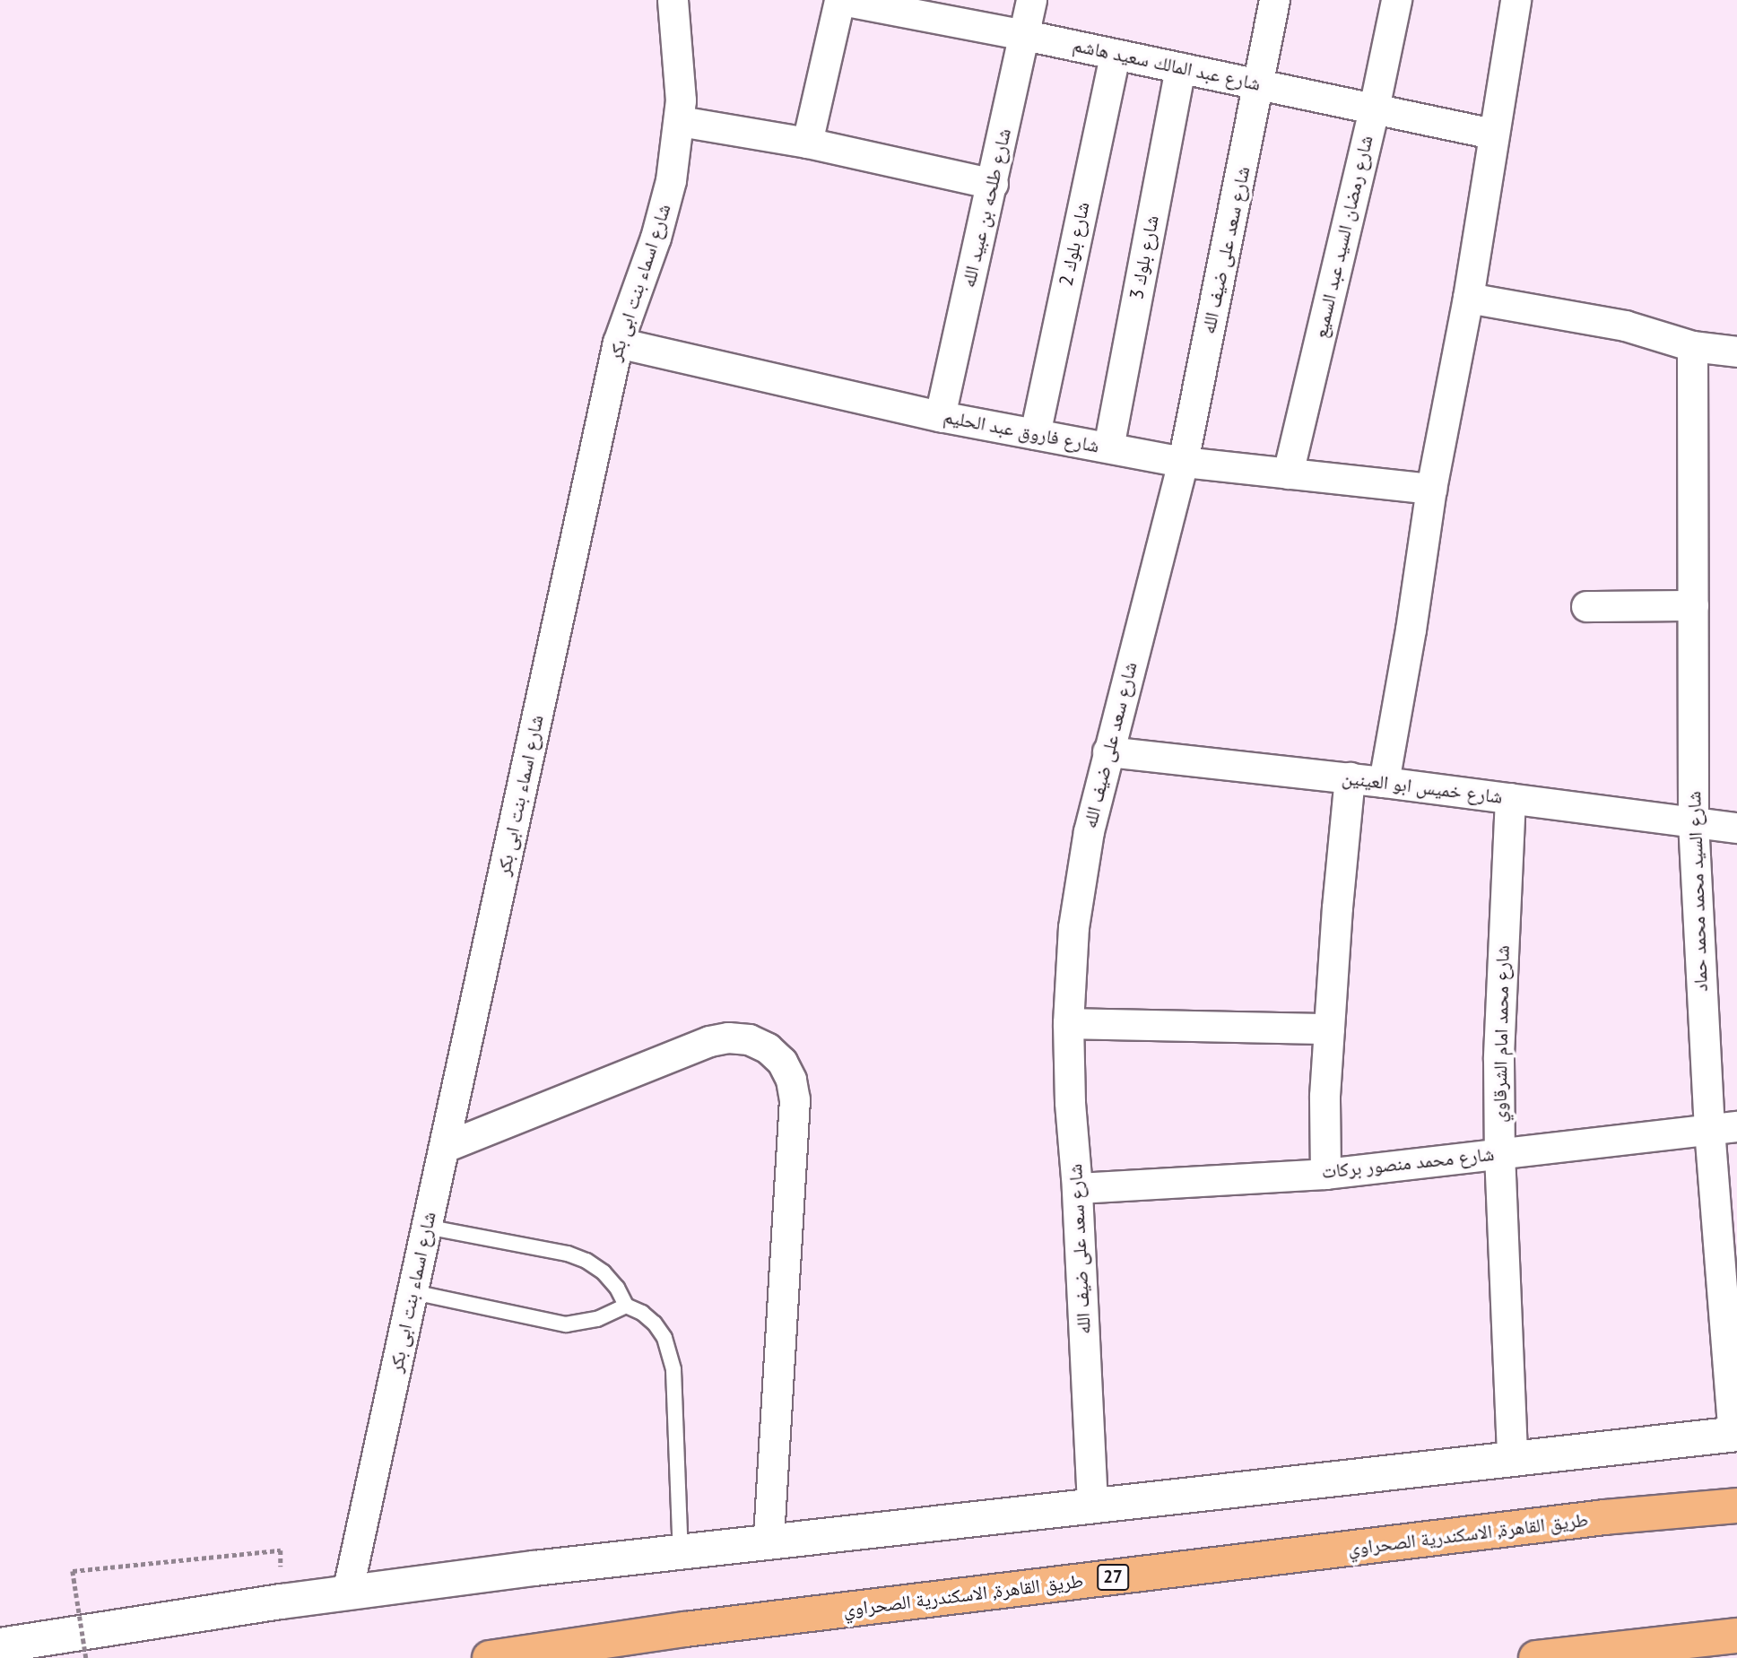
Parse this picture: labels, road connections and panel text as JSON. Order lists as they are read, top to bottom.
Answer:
{
  "streets": {
    "highway": ["طريق القاهرة, الاسكندرية الصحراوي", "27"],
    "street": [
      "شارع عبد المالك سعيد هاشم",
      "شارع طلحه بن عبيد الله",
      "شارع رمضان السيد عبد السميع",
      "شارع بلوك 2",
      "شارع سعد على ضيف الله",
      "شارع بلوك 3",
      "شارع اسماء بنت ابى بكر",
      "شارع فاروق عبد الحليم",
      "شارع خميس ابو العينين",
      "شارع السيد محمد محمد حماد",
      "شارع محمد امام الشرقاوي",
      "شارع محمد منصور بركات"
    ]
  },
  "crossings": [
    ["شارع عبد المالك سعيد هاشم", "شارع طلحه بن عبيد الله"],
    ["شارع عبد المالك سعيد هاشم", "شارع رمضان السيد عبد السميع"],
    ["شارع عبد المالك سعيد هاشم", "شارع بلوك 2"],
    ["شارع عبد المالك سعيد هاشم", "شارع سعد على ضيف الله"],
    ["شارع عبد المالك سعيد هاشم", "شارع بلوك 3"],
    ["شارع طلحه بن عبيد الله", "شارع فاروق عبد الحليم"],
    ["شارع رمضان السيد عبد السميع", "شارع فاروق عبد الحليم"],
    ["شارع بلوك 2", "شارع فاروق عبد الحليم"],
    ["شارع سعد على ضيف الله", "شارع فاروق عبد الحليم"],
    ["شارع سعد على ضيف الله", "شارع خميس ابو العينين"],
    ["شارع سعد على ضيف الله", "شارع محمد منصور بركات"],
    ["شارع بلوك 3", "شارع فاروق عبد الحليم"],
    ["شارع اسماء بنت ابى بكر", "شارع فاروق عبد الحليم"],
    ["شارع خميس ابو العينين", "شارع السيد محمد محمد حماد"],
    ["شارع خميس ابو العينين", "شارع محمد امام الشرقاوي"],
    ["شارع السيد محمد محمد حماد", "شارع محمد منصور بركات"],
    ["شارع محمد امام الشرقاوي", "شارع محمد منصور بركات"]
  ]
}
